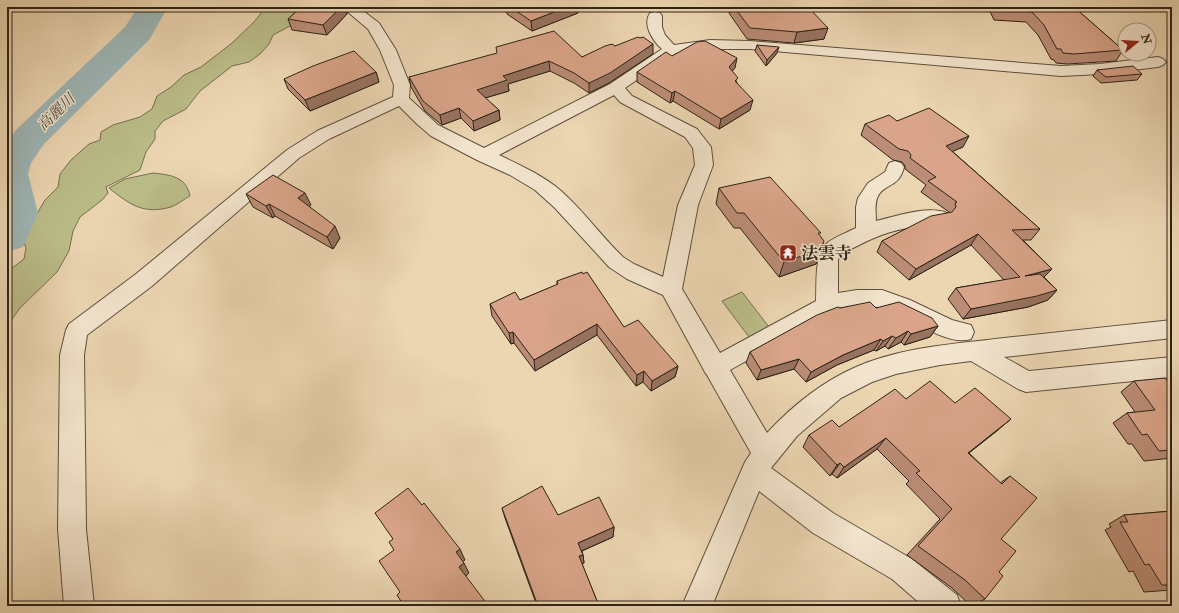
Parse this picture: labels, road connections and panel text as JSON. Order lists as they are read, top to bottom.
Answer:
{
  "water": ["高麗川"],
  "places": {
    "temple": ["法雲寺"]
  },
  "north": "right"
}
